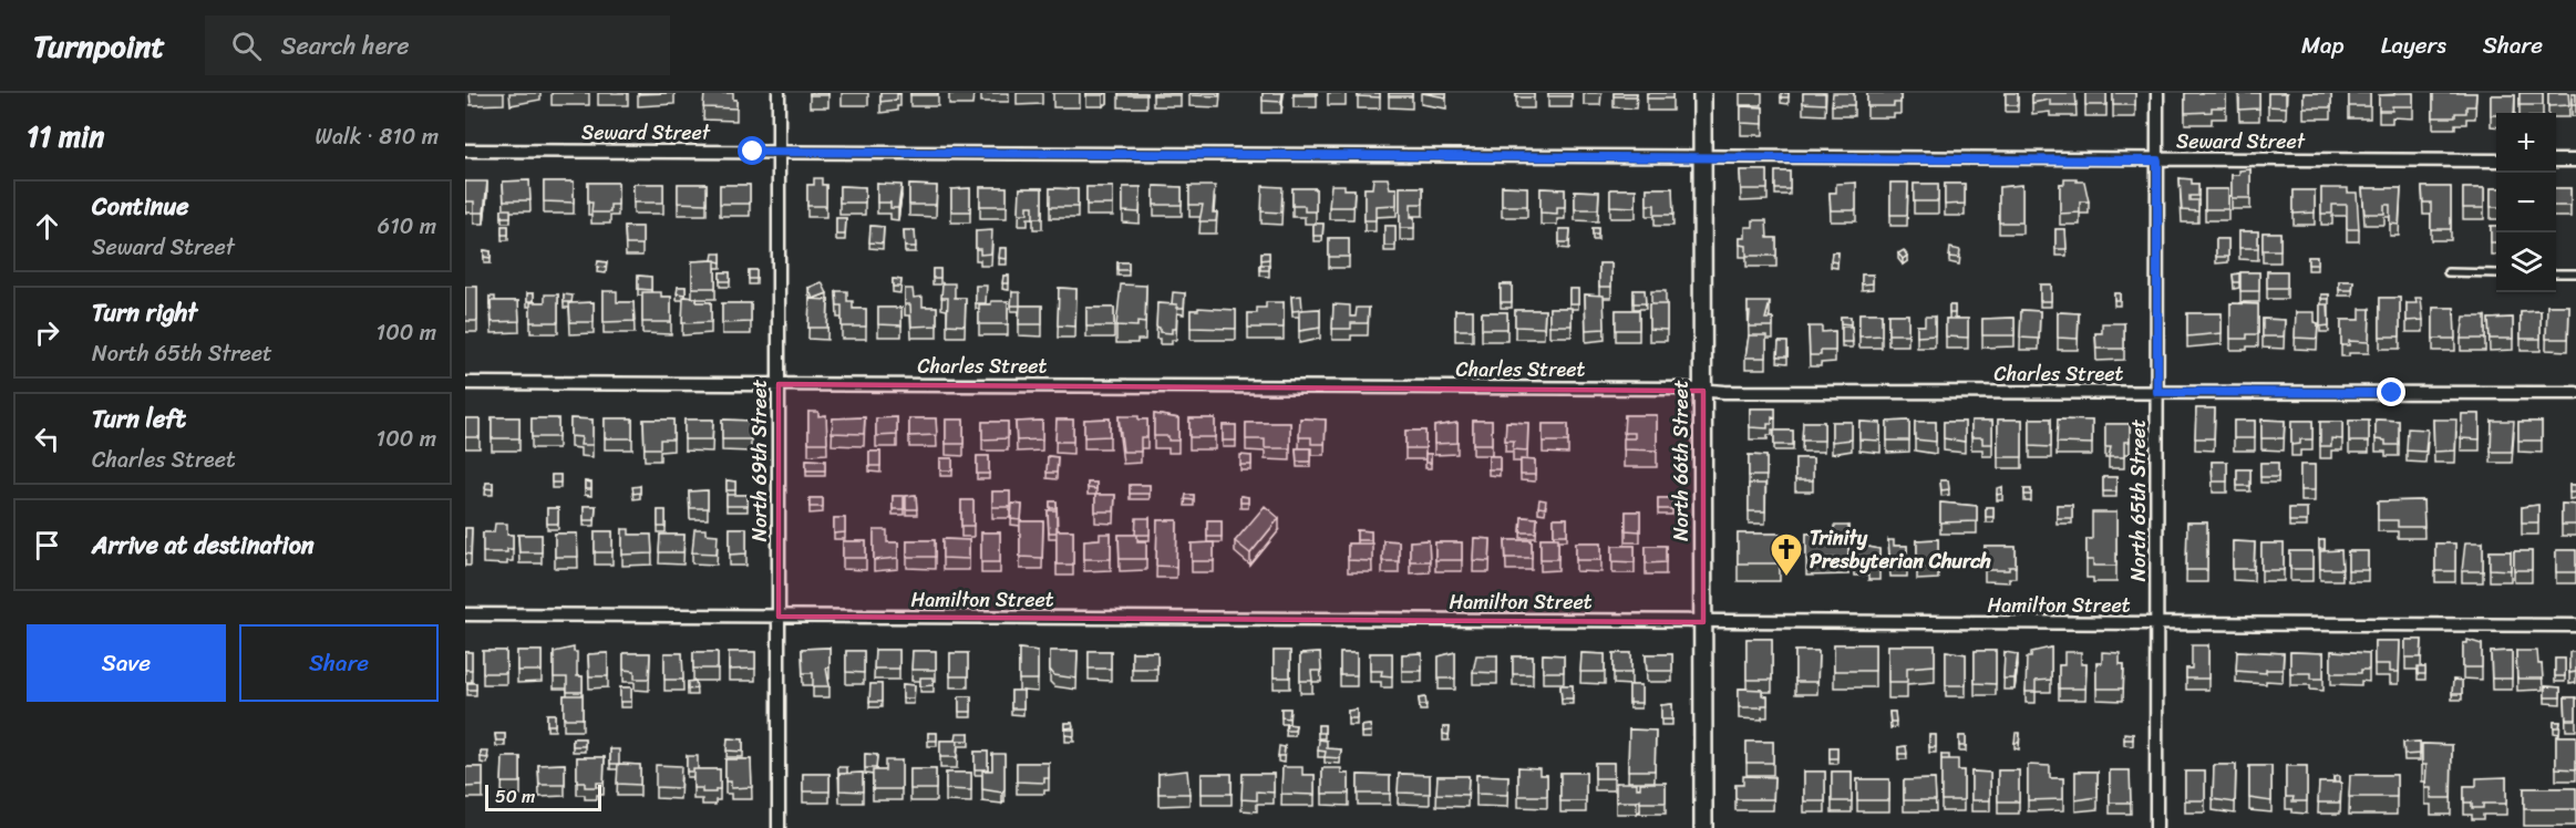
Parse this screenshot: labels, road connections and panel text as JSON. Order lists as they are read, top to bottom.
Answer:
{
  "streets": {
    "street": [
      "Seward Street",
      "Charles Street",
      "North 69th Street",
      "North 66th Street",
      "North 65th Street",
      "Hamilton Street"
    ]
  },
  "crossings": [
    ["Seward Street", "North 69th Street"],
    ["Seward Street", "North 66th Street"],
    ["Seward Street", "North 65th Street"],
    ["Charles Street", "North 69th Street"],
    ["Charles Street", "North 66th Street"],
    ["Charles Street", "North 65th Street"],
    ["North 69th Street", "Hamilton Street"],
    ["North 66th Street", "Hamilton Street"],
    ["North 65th Street", "Hamilton Street"]
  ],
  "places": {
    "church": ["Trinity Presbyterian Church"]
  },
  "scale_bar": "50 m",
  "page": {
    "header": "Turnpoint",
    "search": "Search here",
    "nav": ["Map", "Layers", "Share"],
    "heading": ["11 min", "Walk · 810 m"],
    "map_buttons": ["+", "−"],
    "list": [
      ["Continue", "Seward Street", "610 m"],
      ["Turn right", "North 65th Street", "100 m"],
      ["Turn left", "Charles Street", "100 m"],
      "Arrive at destination"
    ],
    "buttons": ["Save", "Share"],
    "scale": "50 m"
  }
}
